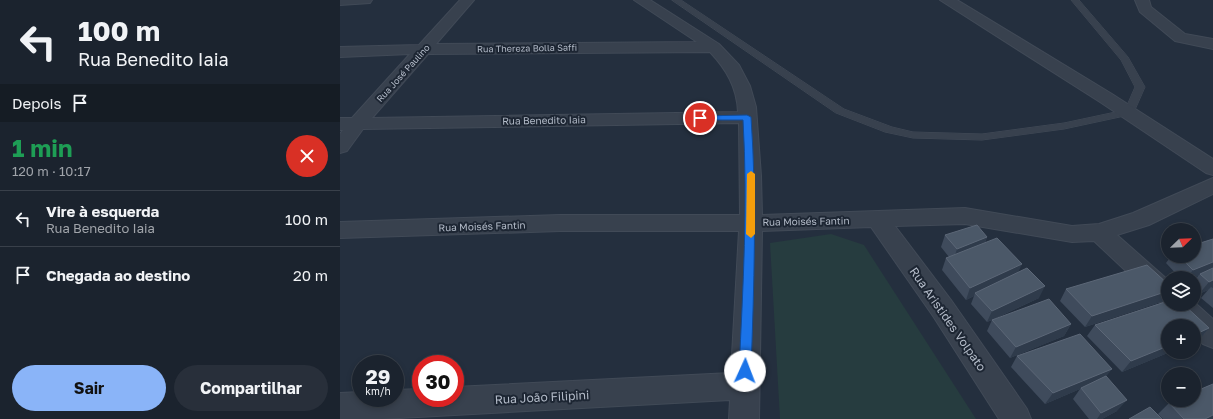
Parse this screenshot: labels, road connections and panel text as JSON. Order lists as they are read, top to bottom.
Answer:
{
  "streets": {
    "street": [
      "Rua Thereza Bolla Saffi",
      "Rua José Paulino",
      "Rua Benedito Iaia",
      "Rua Moisés Fantin",
      "Rua Aristides Volpato",
      "Rua João Filipini"
    ]
  },
  "crossings": [
    ["Rua Thereza Bolla Saffi", "Rua José Paulino"],
    ["Rua José Paulino", "Rua Benedito Iaia"],
    ["Rua Moisés Fantin", "Rua Aristides Volpato"]
  ],
  "north": "top right",
  "page": {
    "turn": ["100 m", "Rua Benedito Iaia"],
    "then": "Depois",
    "heading": ["1 min", "120 m · 10:17"],
    "list": [
      {
        "name": "Vire à esquerda",
        "note": "Rua Benedito Iaia",
        "value": "100 m"
      },
      {
        "name": "Chegada ao destino",
        "value": "20 m"
      }
    ],
    "map_buttons": ["+", "−"],
    "speed": "29 km/h",
    "limit": "30",
    "buttons": ["Sair", "Compartilhar"]
  }
}
